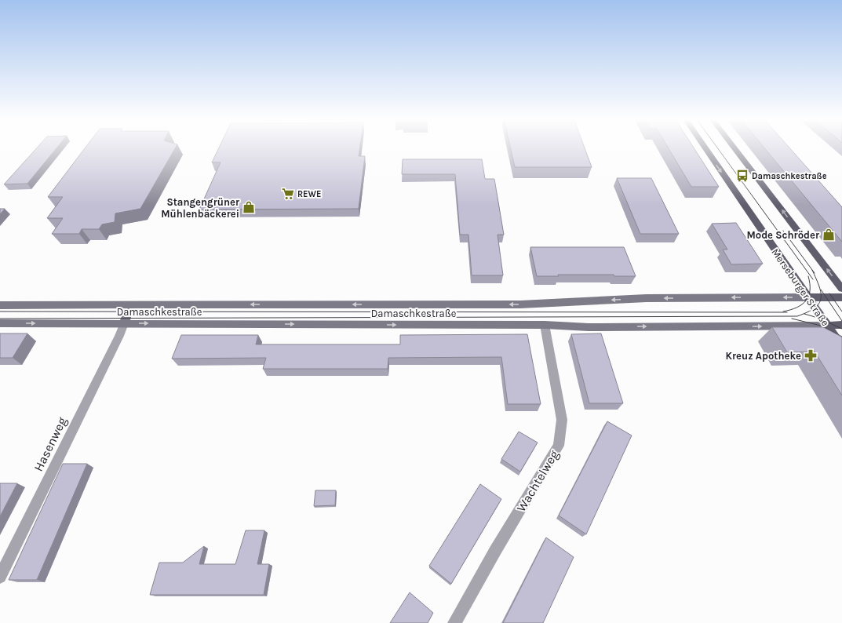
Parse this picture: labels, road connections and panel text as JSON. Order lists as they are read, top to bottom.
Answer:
{
  "streets": {
    "main road": ["Merseburger Straße"],
    "street": ["Damaschkestraße", "Hasenweg", "Wachtelweg"]
  },
  "crossings": [
    ["Merseburger Straße", "Damaschkestraße"],
    ["Damaschkestraße", "Hasenweg"],
    ["Damaschkestraße", "Wachtelweg"]
  ],
  "places": {
    "bus stop": ["Damaschkestraße"],
    "supermarket": ["REWE"],
    "shop": ["Stangengrüner Mühlenbäckerei", "Mode Schröder"],
    "pharmacy": ["Kreuz Apotheke"]
  }
}
